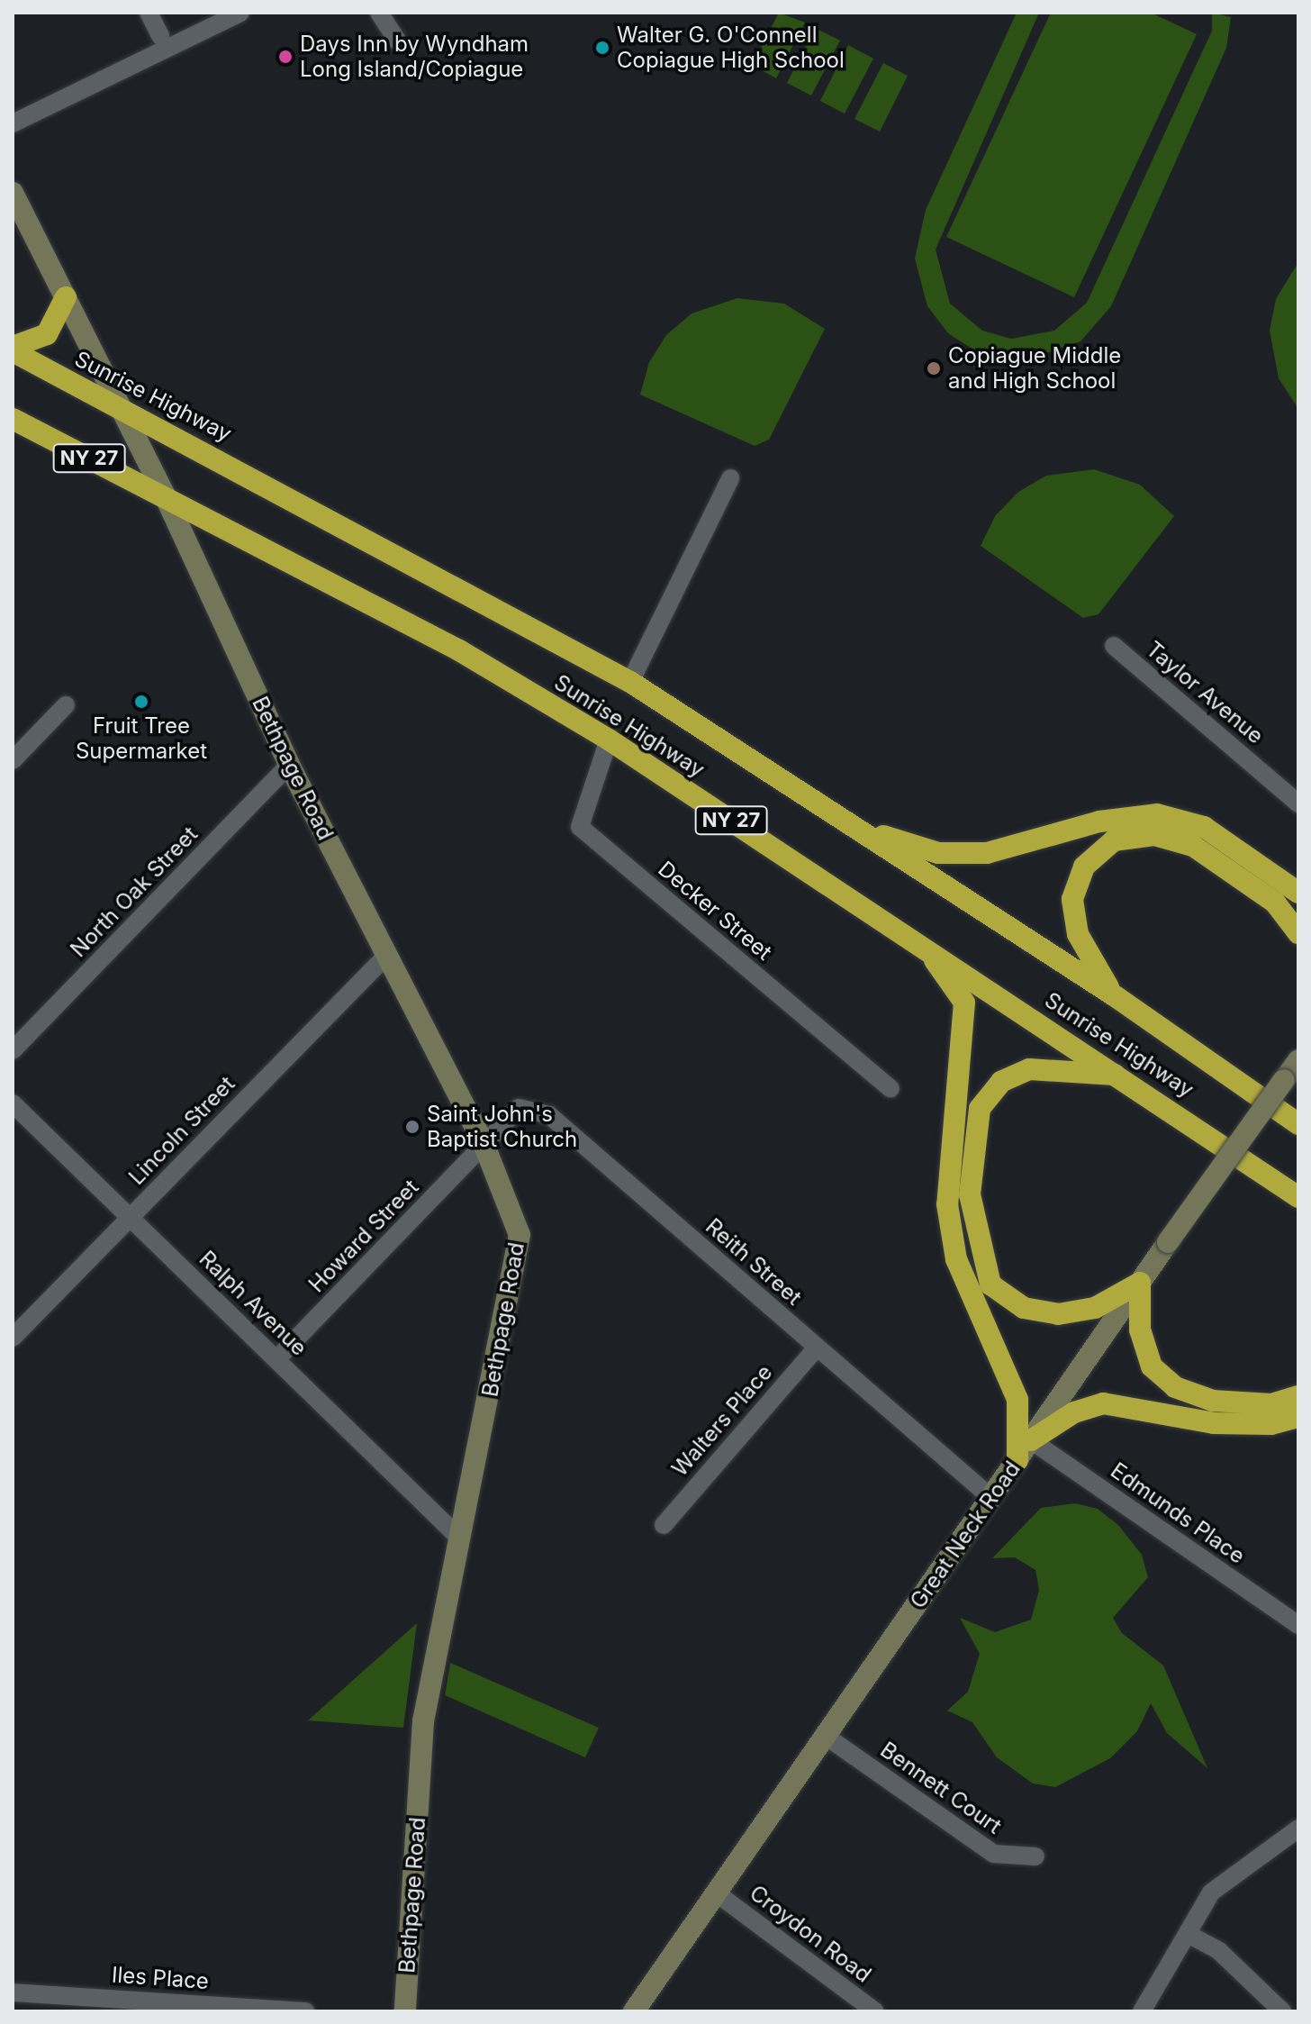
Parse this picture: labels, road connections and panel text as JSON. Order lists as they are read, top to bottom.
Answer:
{
  "streets": {
    "highway": ["Sunrise Highway", "NY 27"],
    "street": [
      "Taylor Avenue",
      "Bethpage Road",
      "North Oak Street",
      "Decker Street",
      "Lincoln Street",
      "Howard Street",
      "Reith Street",
      "Ralph Avenue",
      "Walters Place",
      "Edmunds Place",
      "Great Neck Road",
      "Bennett Court",
      "Croydon Road",
      "Iles Place"
    ]
  },
  "crossings": [
    ["Sunrise Highway", "Bethpage Road"],
    ["Sunrise Highway", "Decker Street"],
    ["Bethpage Road", "North Oak Street"],
    ["Bethpage Road", "Lincoln Street"],
    ["Bethpage Road", "Howard Street"],
    ["Bethpage Road", "Reith Street"],
    ["Bethpage Road", "Ralph Avenue"],
    ["Lincoln Street", "Ralph Avenue"],
    ["Howard Street", "Reith Street"],
    ["Howard Street", "Ralph Avenue"],
    ["Reith Street", "Walters Place"],
    ["Reith Street", "Great Neck Road"],
    ["Edmunds Place", "Great Neck Road"],
    ["Great Neck Road", "Bennett Court"],
    ["Great Neck Road", "Croydon Road"]
  ],
  "places": [
    "Walter G. O'Connell Copiague High School",
    "Days Inn by Wyndham Long Island/Copiague",
    "Copiague Middle and High School",
    "Fruit Tree Supermarket",
    "Saint John's Baptist Church"
  ]
}
